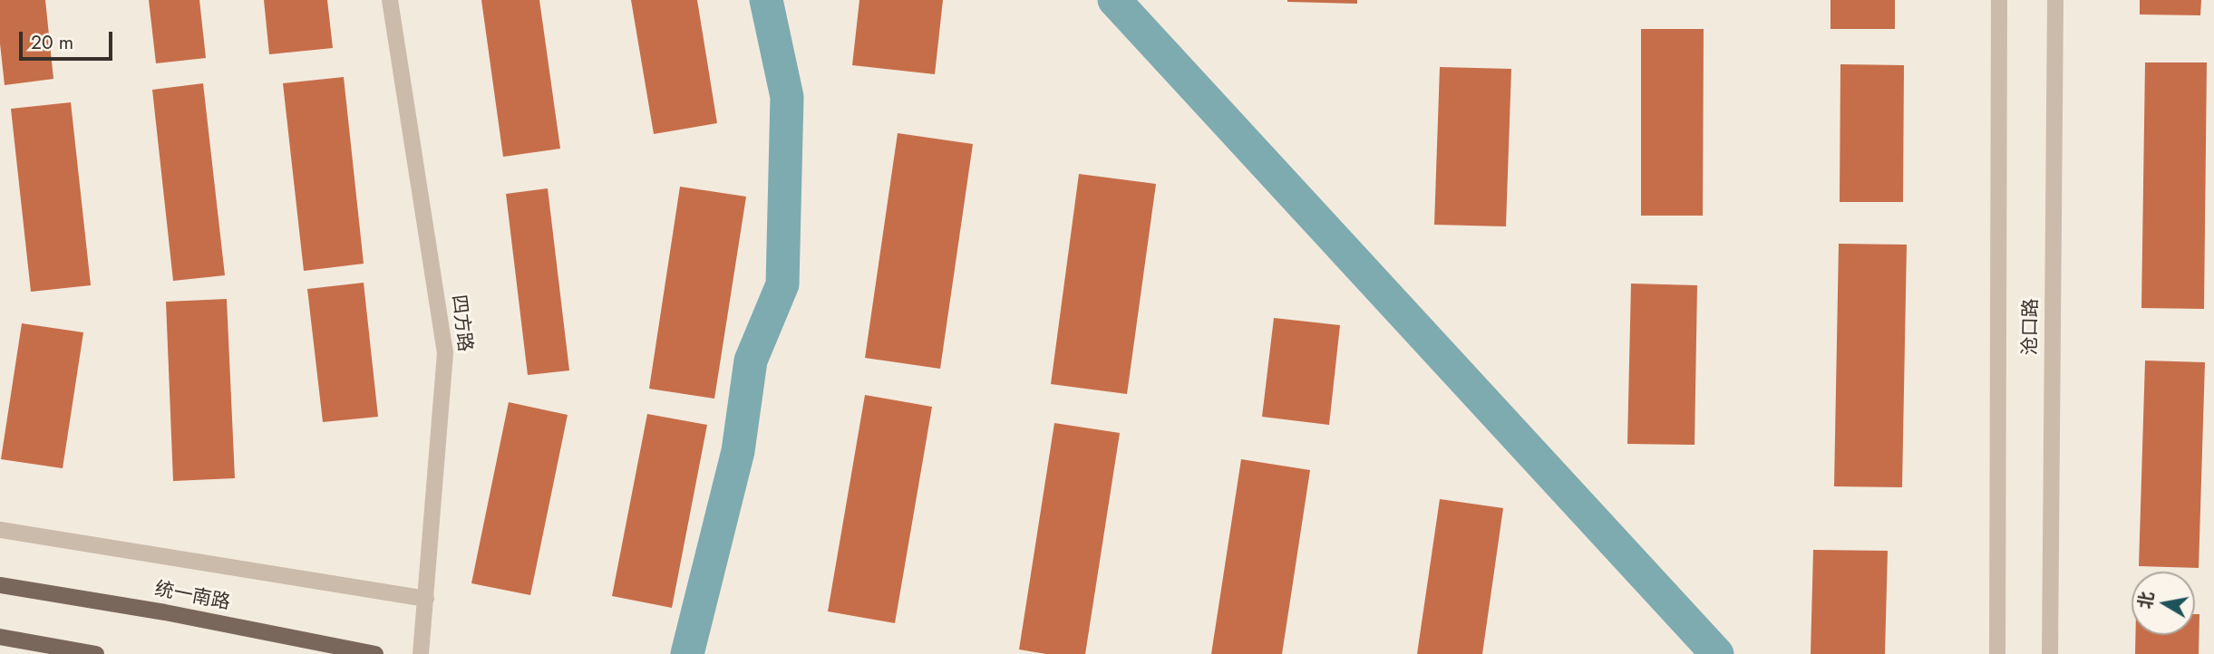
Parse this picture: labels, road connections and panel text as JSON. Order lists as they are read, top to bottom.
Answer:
{
  "streets": {
    "main road": ["统一南路"],
    "street": ["四方路", "沧口路"]
  },
  "scale_bar": "20 m",
  "north": "left"
}
